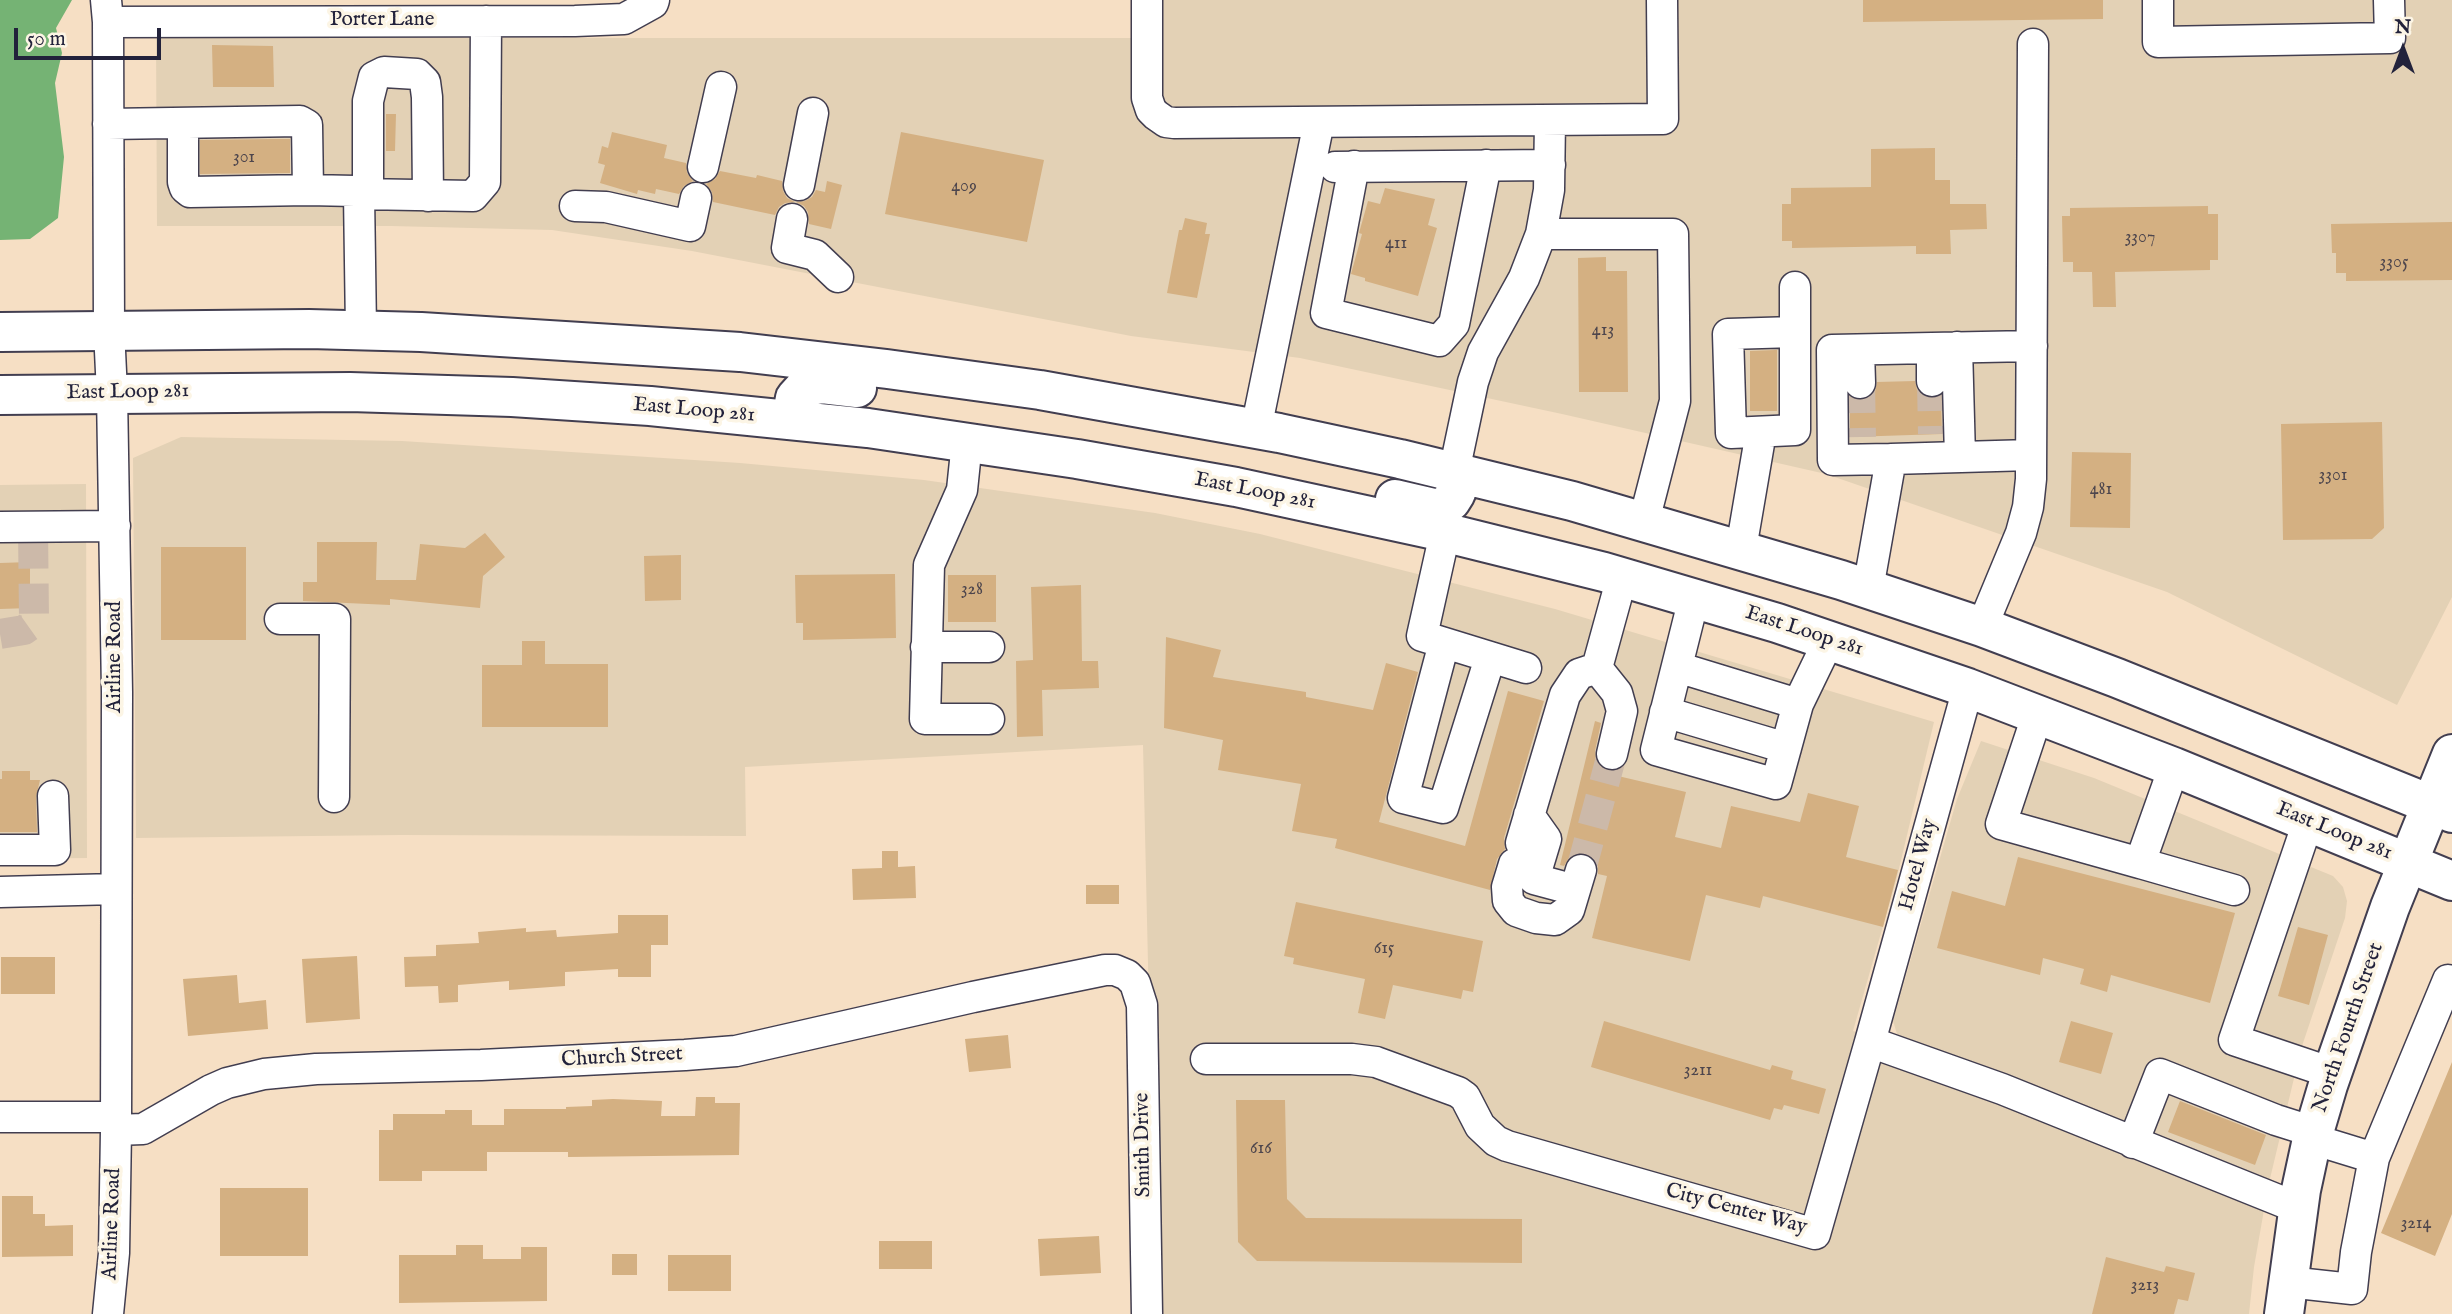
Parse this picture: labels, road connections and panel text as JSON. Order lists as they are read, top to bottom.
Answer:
{
  "streets": {
    "main road": ["East Loop 281", "North Fourth Street"],
    "street": [
      "Porter Lane",
      "Airline Road",
      "Hotel Way",
      "Church Street",
      "Smith Drive",
      "City Center Way"
    ]
  },
  "crossings": [
    ["Porter Lane", "Airline Road"],
    ["East Loop 281", "Airline Road"],
    ["East Loop 281", "Hotel Way"],
    ["East Loop 281", "North Fourth Street"],
    ["Airline Road", "Church Street"],
    ["Hotel Way", "City Center Way"],
    ["Church Street", "Smith Drive"]
  ],
  "house_numbers": [
    "301",
    "409",
    "3307",
    "411",
    "3305",
    "413",
    "3301",
    "481",
    "328",
    "615",
    "3211",
    "616",
    "3214",
    "3213"
  ],
  "scale_bar": "50 m",
  "north": "top"
}
